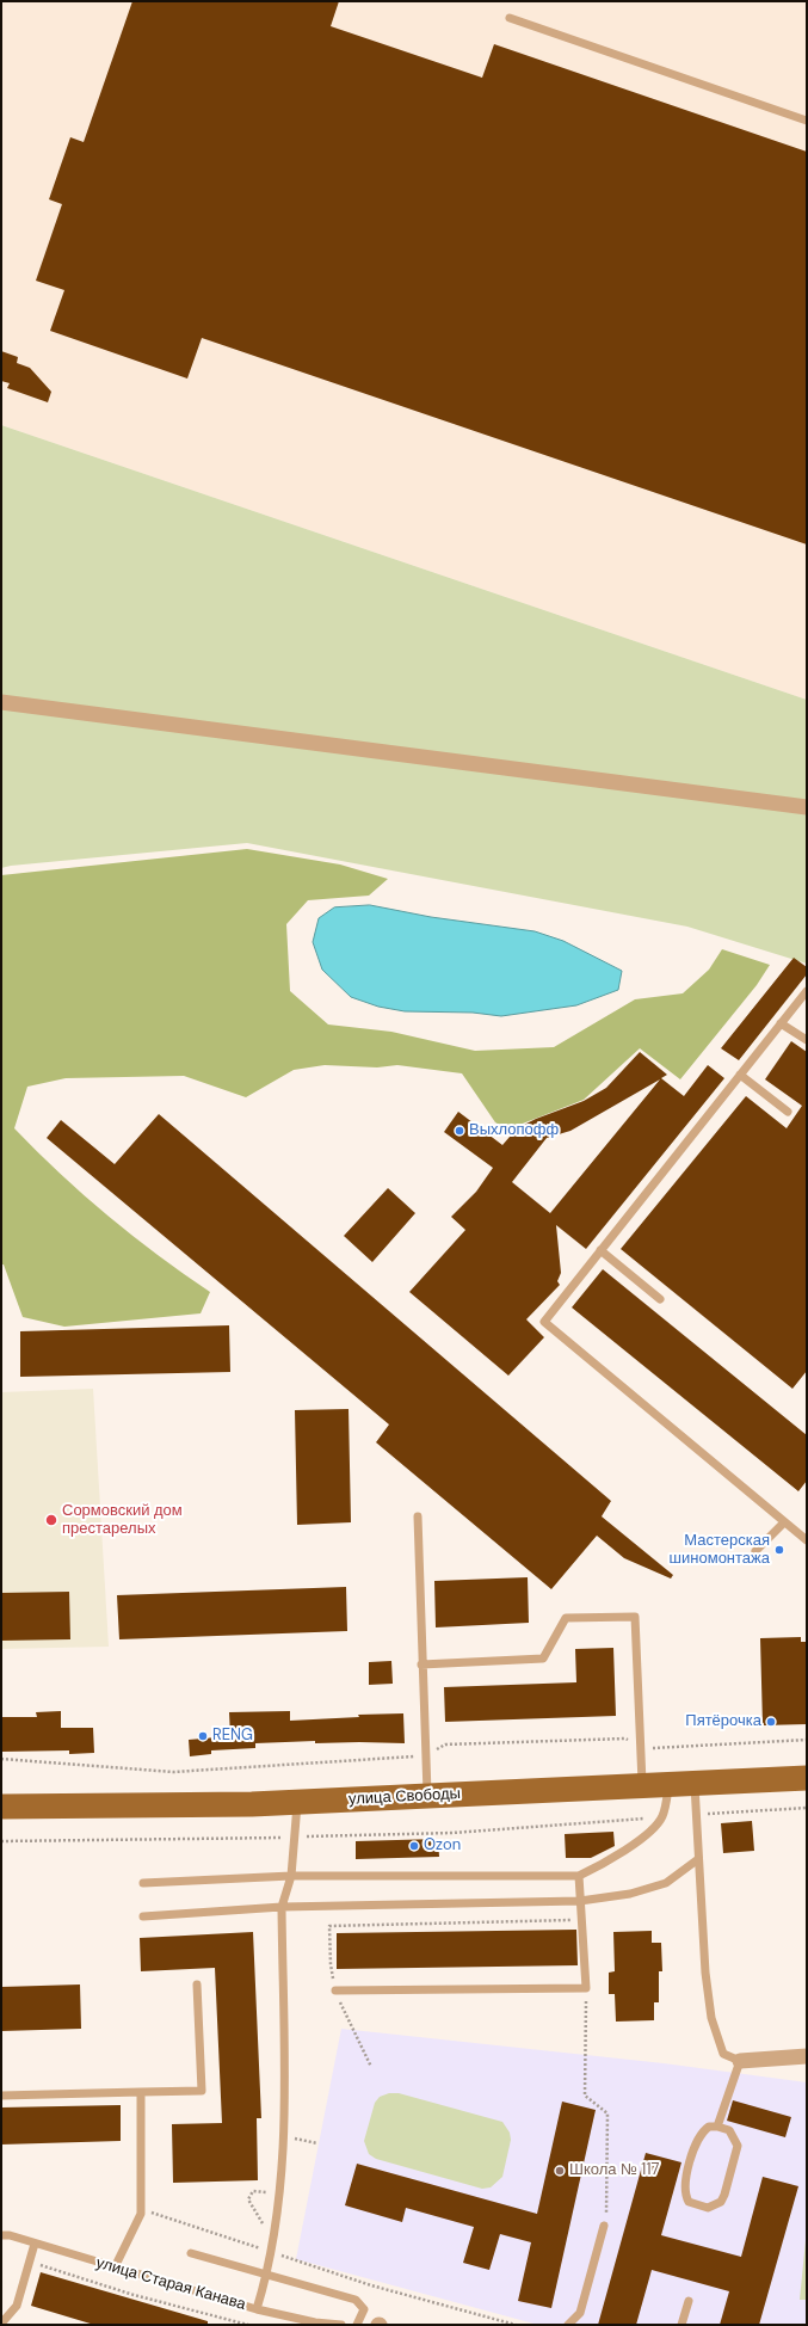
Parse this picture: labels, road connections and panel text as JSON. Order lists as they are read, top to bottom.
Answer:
{
  "streets": {
    "main road": ["улица Свободы"],
    "lane": ["улица Старая Канава"]
  },
  "places": [
    "Выхлопофф",
    "Сормовский дом престарелых",
    "Мастерская шиномонтажа",
    "Пятёрочка",
    "RENG",
    "Ozon",
    "Школа № 117"
  ]
}
